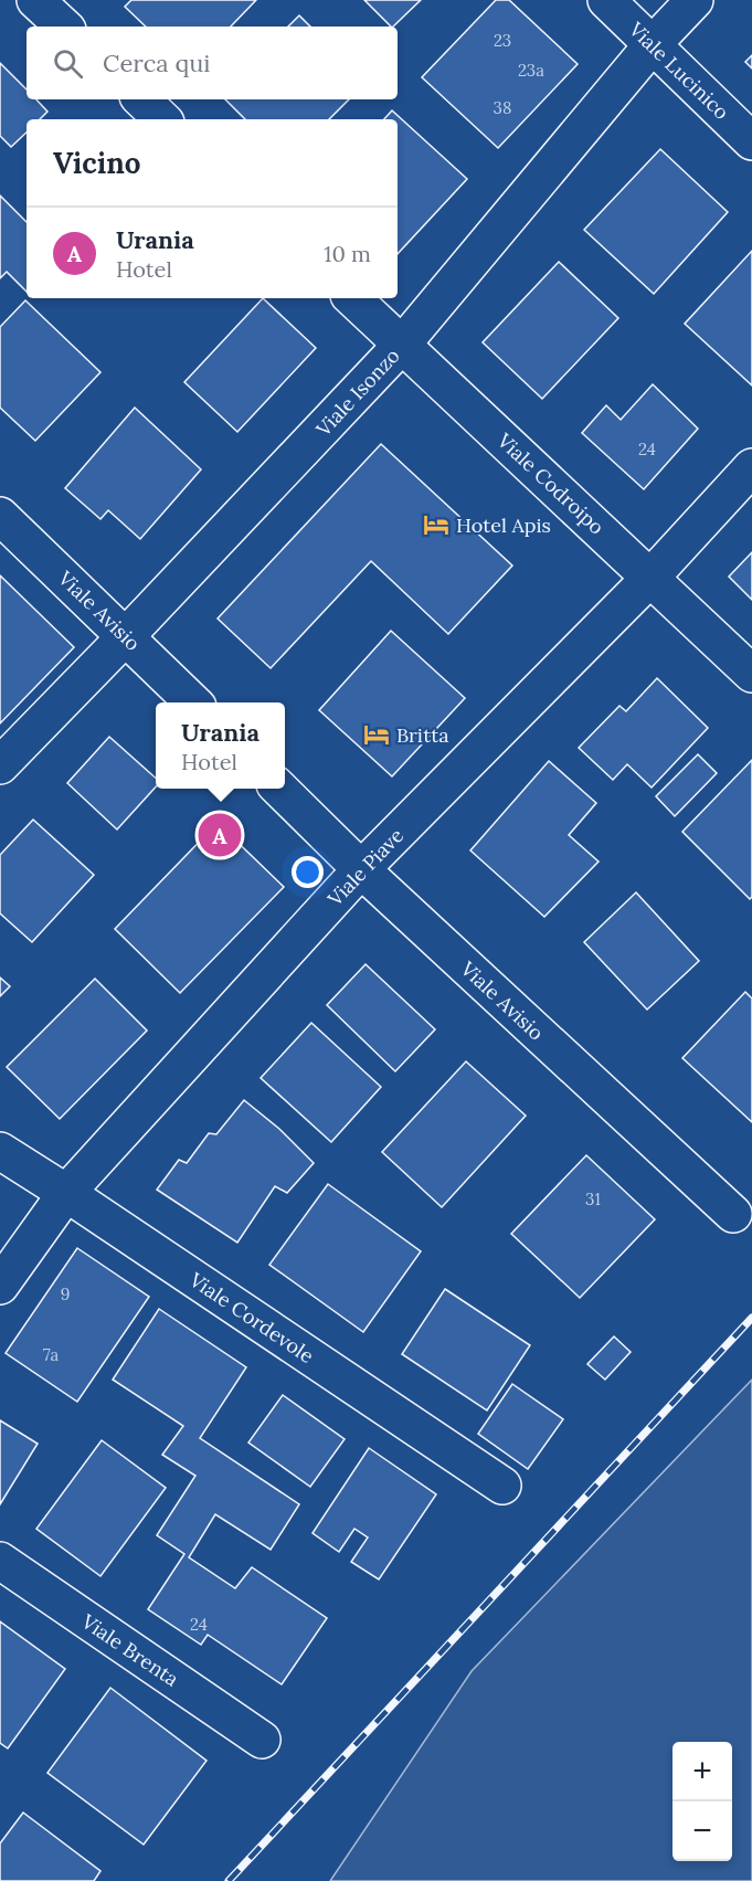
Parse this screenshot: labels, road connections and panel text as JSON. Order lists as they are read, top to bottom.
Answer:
{
  "streets": {
    "street": [
      "Viale Lucinico",
      "Viale Isonzo",
      "Viale Codroipo",
      "Viale Avisio",
      "Viale Piave",
      "Viale Cordevole",
      "Viale Brenta"
    ]
  },
  "crossings": [
    ["Viale Lucinico", "Viale Isonzo"],
    ["Viale Isonzo", "Viale Codroipo"],
    ["Viale Isonzo", "Viale Avisio"],
    ["Viale Codroipo", "Viale Piave"],
    ["Viale Avisio", "Viale Piave"],
    ["Viale Piave", "Viale Cordevole"]
  ],
  "places": {
    "hotel": ["Hotel Apis", "Britta"]
  },
  "house_numbers": [
    "23",
    "23a",
    "38",
    "24",
    "31",
    "9",
    "7a",
    "24"
  ],
  "page": {
    "search": "Cerca qui",
    "heading": "Vicino",
    "list": [
      {
        "mark": "A",
        "name": "Urania",
        "note": "Hotel",
        "value": "10 m"
      }
    ],
    "popup": ["Urania", "Hotel"],
    "pins": "A",
    "map_buttons": ["+", "−"]
  }
}
